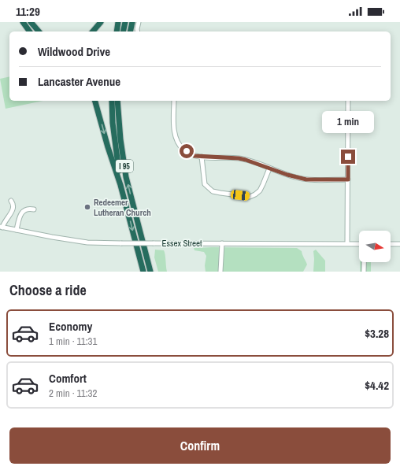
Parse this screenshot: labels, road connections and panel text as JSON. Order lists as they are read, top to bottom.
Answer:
{
  "streets": {
    "highway": ["I 95"],
    "street": ["Essex Street"]
  },
  "places": ["Redeemer Lutheran Church"],
  "north": "right",
  "page": {
    "status": "11:29",
    "banner": ["Wildwood Drive", "Lancaster Avenue"],
    "bubble": "1 min",
    "heading": "Choose a ride",
    "list": [
      {
        "name": "Economy",
        "note": "1 min · 11:31",
        "value": "$3.28"
      },
      {
        "name": "Comfort",
        "note": "2 min · 11:32",
        "value": "$4.42"
      }
    ],
    "buttons": "Confirm"
  }
}
